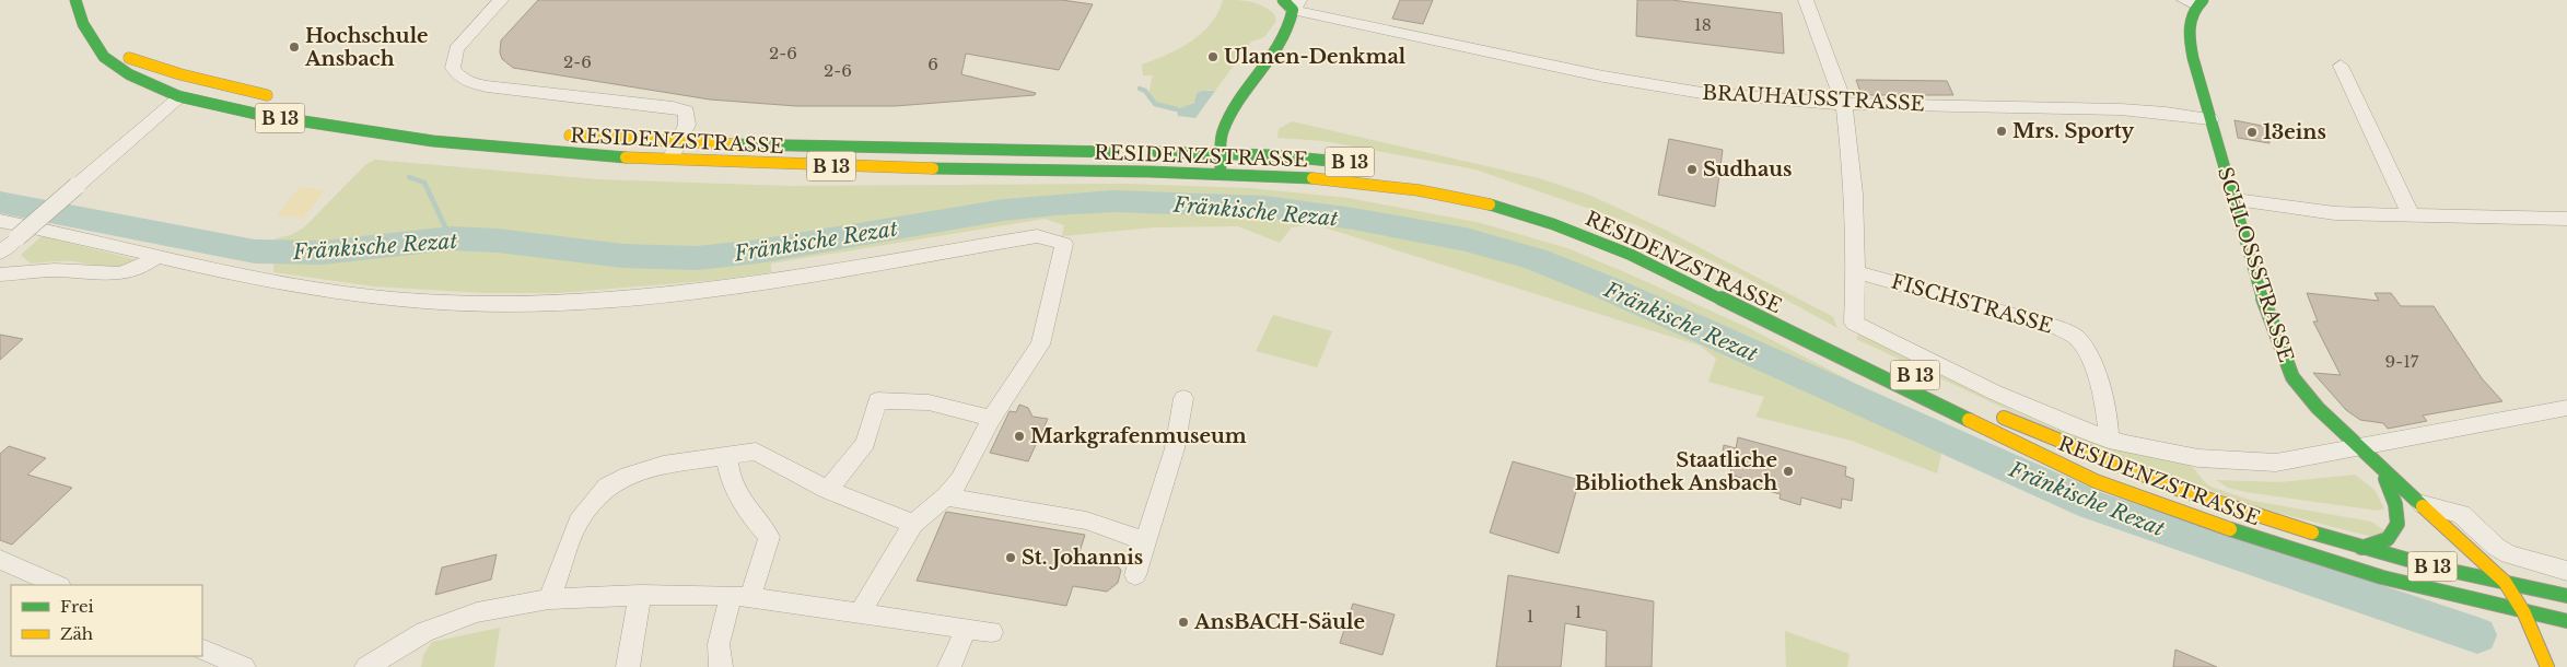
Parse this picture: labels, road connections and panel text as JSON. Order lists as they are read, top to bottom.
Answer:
{
  "streets": {
    "main road": [
      "BRAUHAUSSTRASSE",
      "B 13",
      "RESIDENZSTRASSE",
      "SCHLOSSSTRASSE"
    ],
    "street": ["FISCHSTRASSE"]
  },
  "crossings": [
    ["BRAUHAUSSTRASSE", "RESIDENZSTRASSE"],
    ["BRAUHAUSSTRASSE", "SCHLOSSSTRASSE"],
    ["B 13", "RESIDENZSTRASSE"],
    ["RESIDENZSTRASSE", "SCHLOSSSTRASSE"]
  ],
  "water": ["Fränkische Rezat"],
  "places": [
    "Hochschule Ansbach",
    "Ulanen-Denkmal",
    "Mrs. Sporty",
    "13eins",
    "Sudhaus",
    "Markgrafenmuseum",
    "Staatliche Bibliothek Ansbach",
    "St. Johannis",
    "AnsBACH-Säule"
  ],
  "house_numbers": [
    "18",
    "2-6",
    "2-6",
    "6",
    "2-6",
    "9-17",
    "1",
    "1"
  ],
  "legend": ["Frei", "Zäh"]
}
